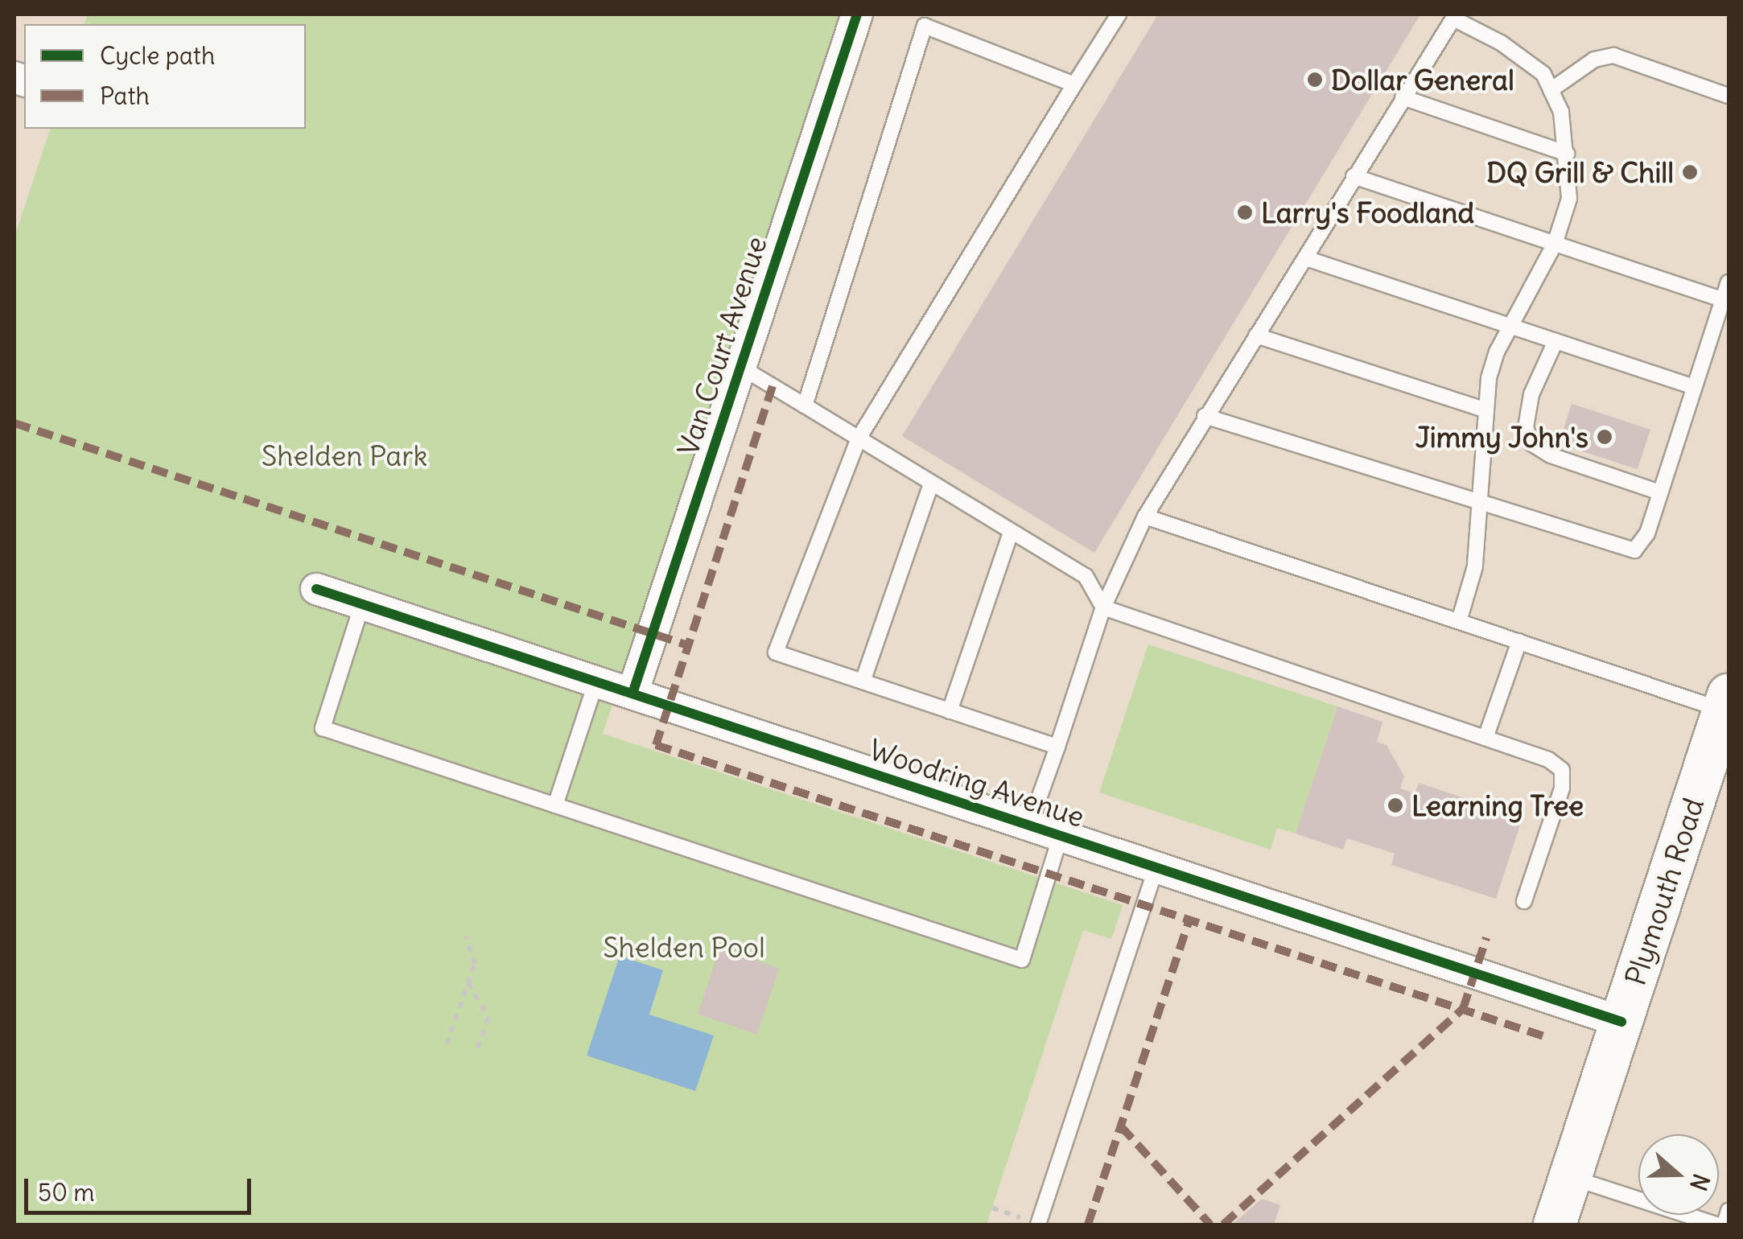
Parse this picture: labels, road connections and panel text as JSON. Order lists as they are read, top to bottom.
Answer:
{
  "streets": {
    "main road": ["Plymouth Road"],
    "street": ["Van Court Avenue", "Woodring Avenue"]
  },
  "crossings": [
    ["Van Court Avenue", "Woodring Avenue"],
    ["Woodring Avenue", "Plymouth Road"]
  ],
  "parks": ["Shelden Park", "Shelden Pool"],
  "places": [
    "Dollar General",
    "DQ Grill & Chill",
    "Larry's Foodland",
    "Jimmy John's",
    "Learning Tree"
  ],
  "legend": ["Cycle path", "Path"],
  "scale_bar": "50 m",
  "north": "right"
}
